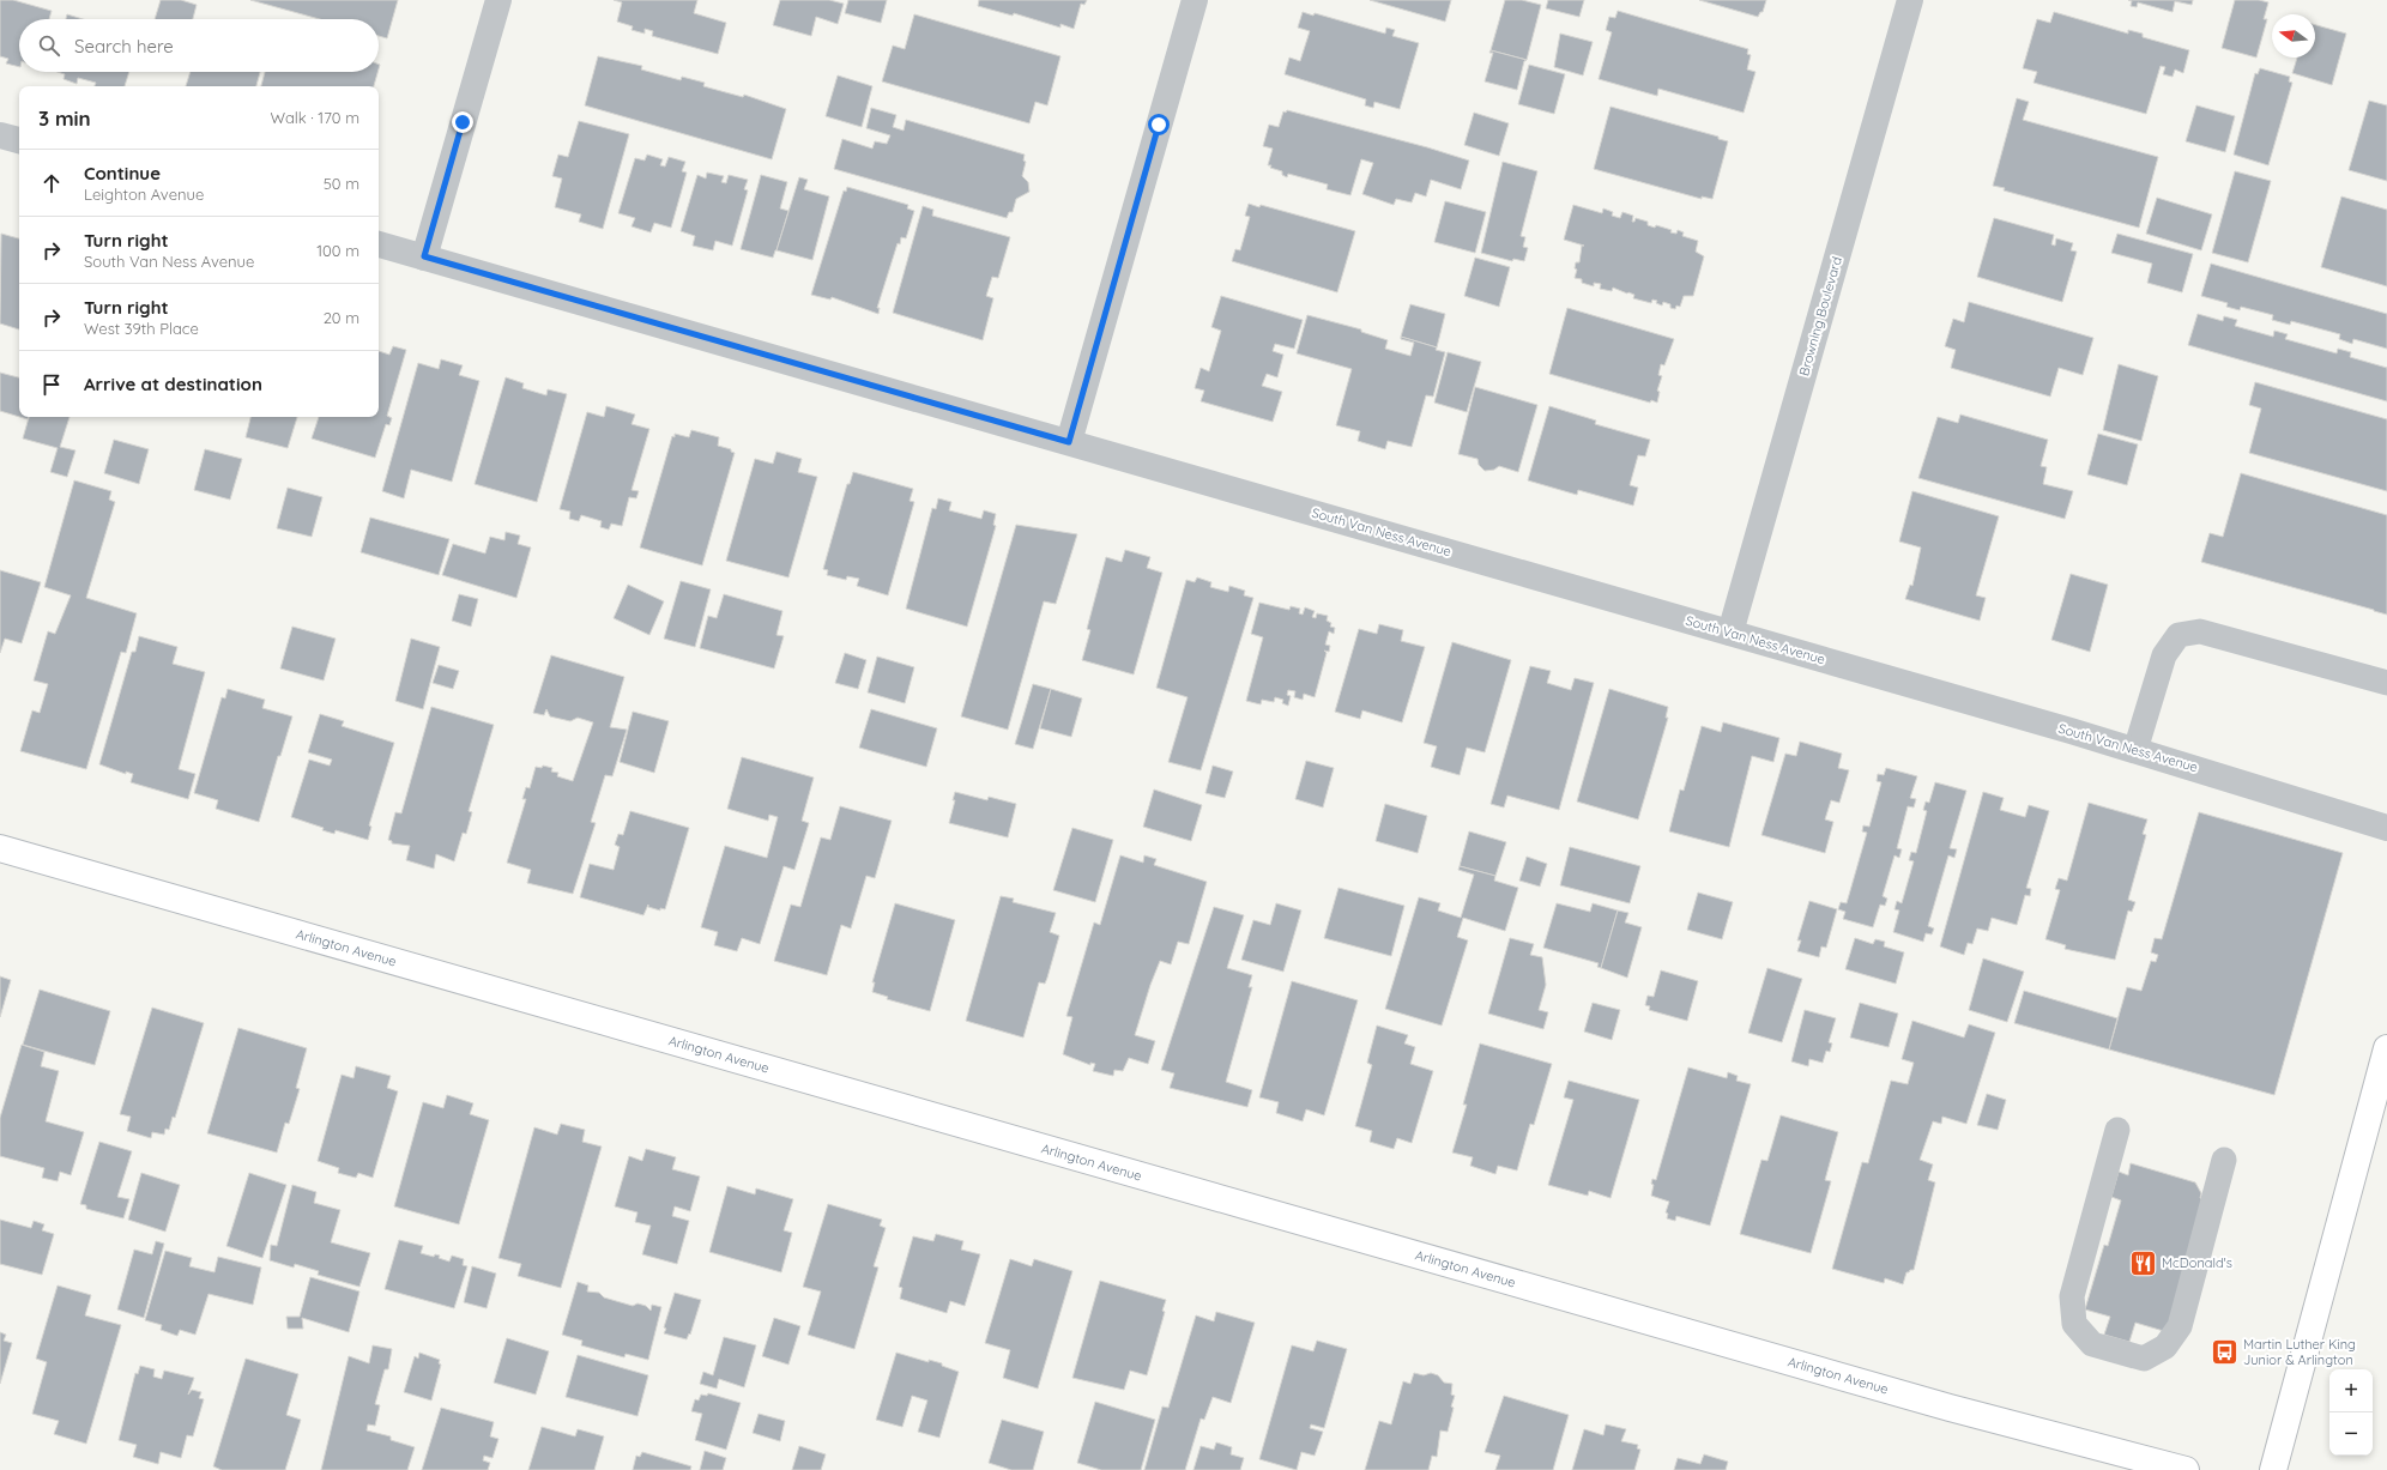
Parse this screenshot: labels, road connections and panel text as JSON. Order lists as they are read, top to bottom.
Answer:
{
  "streets": {
    "main road": ["Arlington Avenue"],
    "street": ["Browning Boulevard", "South Van Ness Avenue"]
  },
  "crossings": [
    ["Browning Boulevard", "South Van Ness Avenue"]
  ],
  "places": {
    "restaurant": ["McDonald's"],
    "bus stop": ["Martin Luther King Junior & Arlington"]
  },
  "north": "left",
  "page": {
    "search": "Search here",
    "heading": ["3 min", "Walk · 170 m"],
    "list": [
      ["Continue", "Leighton Avenue", "50 m"],
      ["Turn right", "South Van Ness Avenue", "100 m"],
      ["Turn right", "West 39th Place", "20 m"],
      "Arrive at destination"
    ],
    "map_buttons": ["+", "−"]
  }
}
